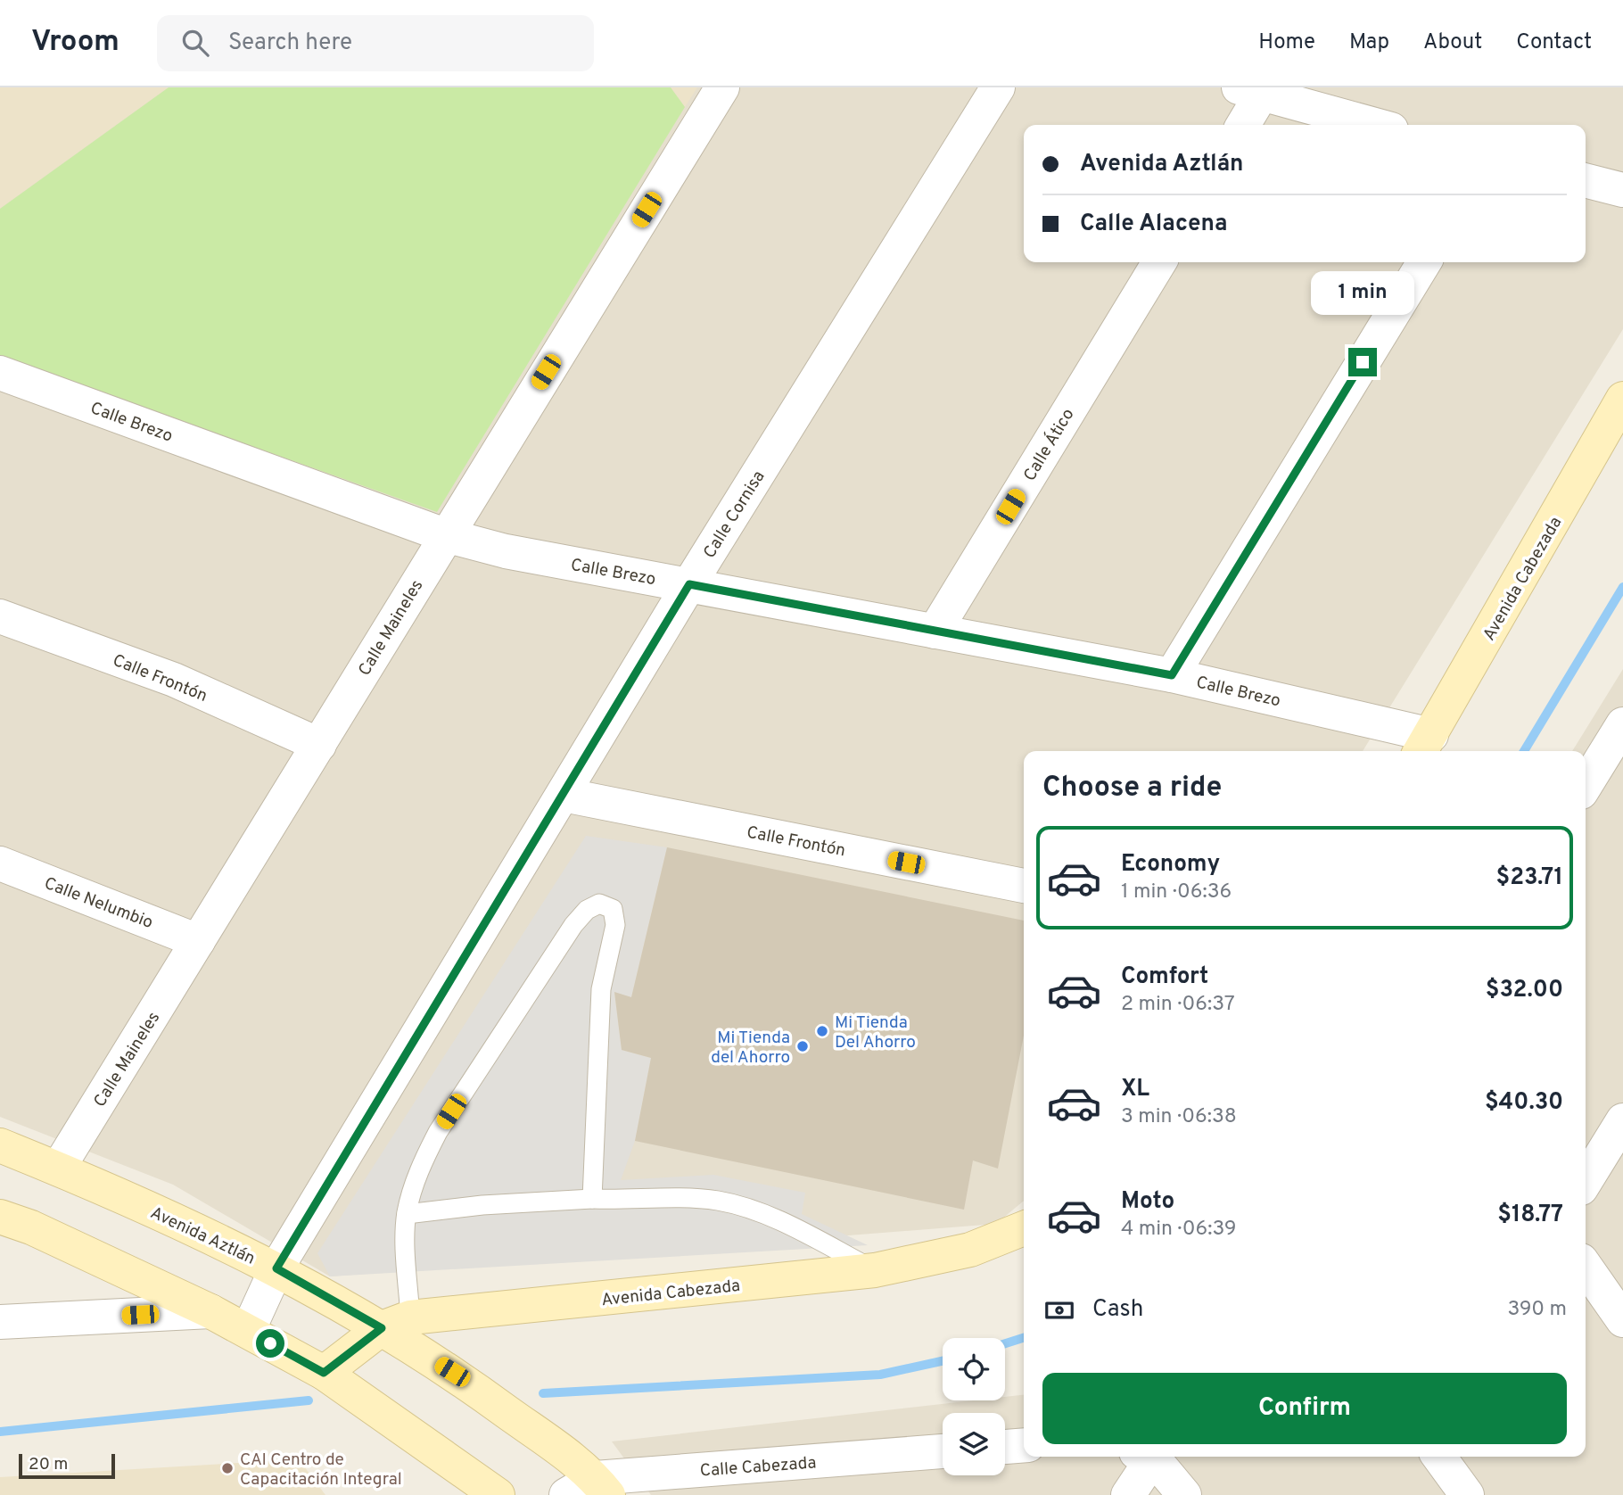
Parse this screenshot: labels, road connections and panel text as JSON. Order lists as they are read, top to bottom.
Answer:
{
  "streets": {
    "main road": ["Avenida Cabezada", "Avenida Aztlán"],
    "street": [
      "Calle Brezo",
      "Calle Ático",
      "Calle Cornisa",
      "Calle Maineles",
      "Calle Frontón",
      "Calle Nelumbio",
      "Calle Cabezada"
    ]
  },
  "crossings": [
    ["Calle Brezo", "Calle Ático"],
    ["Calle Brezo", "Calle Cornisa"],
    ["Calle Brezo", "Avenida Cabezada"],
    ["Calle Brezo", "Calle Maineles"],
    ["Calle Cornisa", "Calle Frontón"],
    ["Calle Cornisa", "Avenida Aztlán"],
    ["Avenida Cabezada", "Avenida Aztlán"],
    ["Calle Maineles", "Calle Frontón"],
    ["Calle Maineles", "Calle Nelumbio"],
    ["Calle Maineles", "Avenida Aztlán"],
    ["Avenida Aztlán", "Calle Cabezada"]
  ],
  "places": ["Mi Tienda Del Ahorro", "Mi Tienda del Ahorro", "CAI Centro de Capacitación Integral"],
  "scale_bar": "20 m",
  "page": {
    "header": "Vroom",
    "search": "Search here",
    "nav": [
      "Home",
      "Map",
      "About",
      "Contact"
    ],
    "banner": ["Avenida Aztlán", "Calle Alacena"],
    "bubble": "1 min",
    "heading": "Choose a ride",
    "list": [
      {
        "name": "Economy",
        "note": "1 min · 06:36",
        "value": "$23.71"
      },
      {
        "name": "Comfort",
        "note": "2 min · 06:37",
        "value": "$32.00"
      },
      {
        "name": "XL",
        "note": "3 min · 06:38",
        "value": "$40.30"
      },
      {
        "name": "Moto",
        "note": "4 min · 06:39",
        "value": "$18.77"
      }
    ],
    "pay": ["Cash", "390 m"],
    "buttons": "Confirm",
    "scale": "20 m"
  }
}
